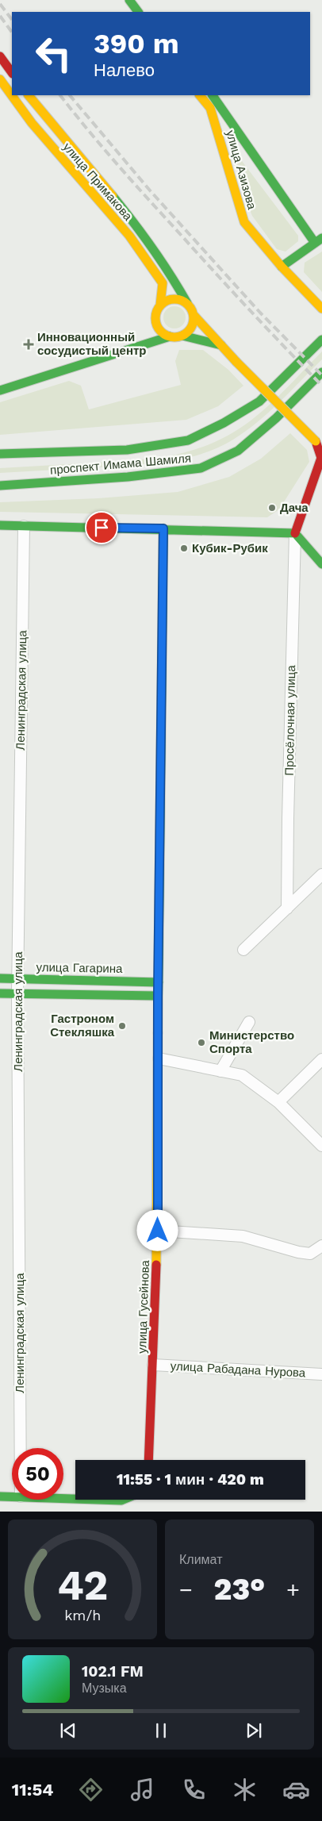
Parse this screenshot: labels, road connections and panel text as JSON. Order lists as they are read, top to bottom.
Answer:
{
  "streets": {
    "main road": [
      "улица Азизова",
      "улица Примакова",
      "проспект Имама Шамиля",
      "улица Гагарина",
      "улица Гусейнова"
    ],
    "street": ["Ленинградская улица", "Просёлочная улица", "улица Рабадана Нурова"]
  },
  "crossings": [
    ["Ленинградская улица", "улица Гагарина"],
    ["улица Гагарина", "улица Гусейнова"],
    ["улица Гусейнова", "улица Рабадана Нурова"]
  ],
  "places": {
    "health": ["Инновационный сосудистый центр"],
    "other": [
      "Дача",
      "Кубик-Рубик",
      "Гастроном Стекляшка",
      "Министерство Спорта"
    ]
  },
  "page": {
    "turn": ["390 m", "Налево"],
    "limit": "50",
    "trip": "11:55 · 1 мин · 420 m",
    "tile": "Климат",
    "heat": ["−", "23°", "+"],
    "song": ["102.1 FM", "Музыка"],
    "tabs": "11:54",
    "gauge": ["42", "km/h"]
  }
}
